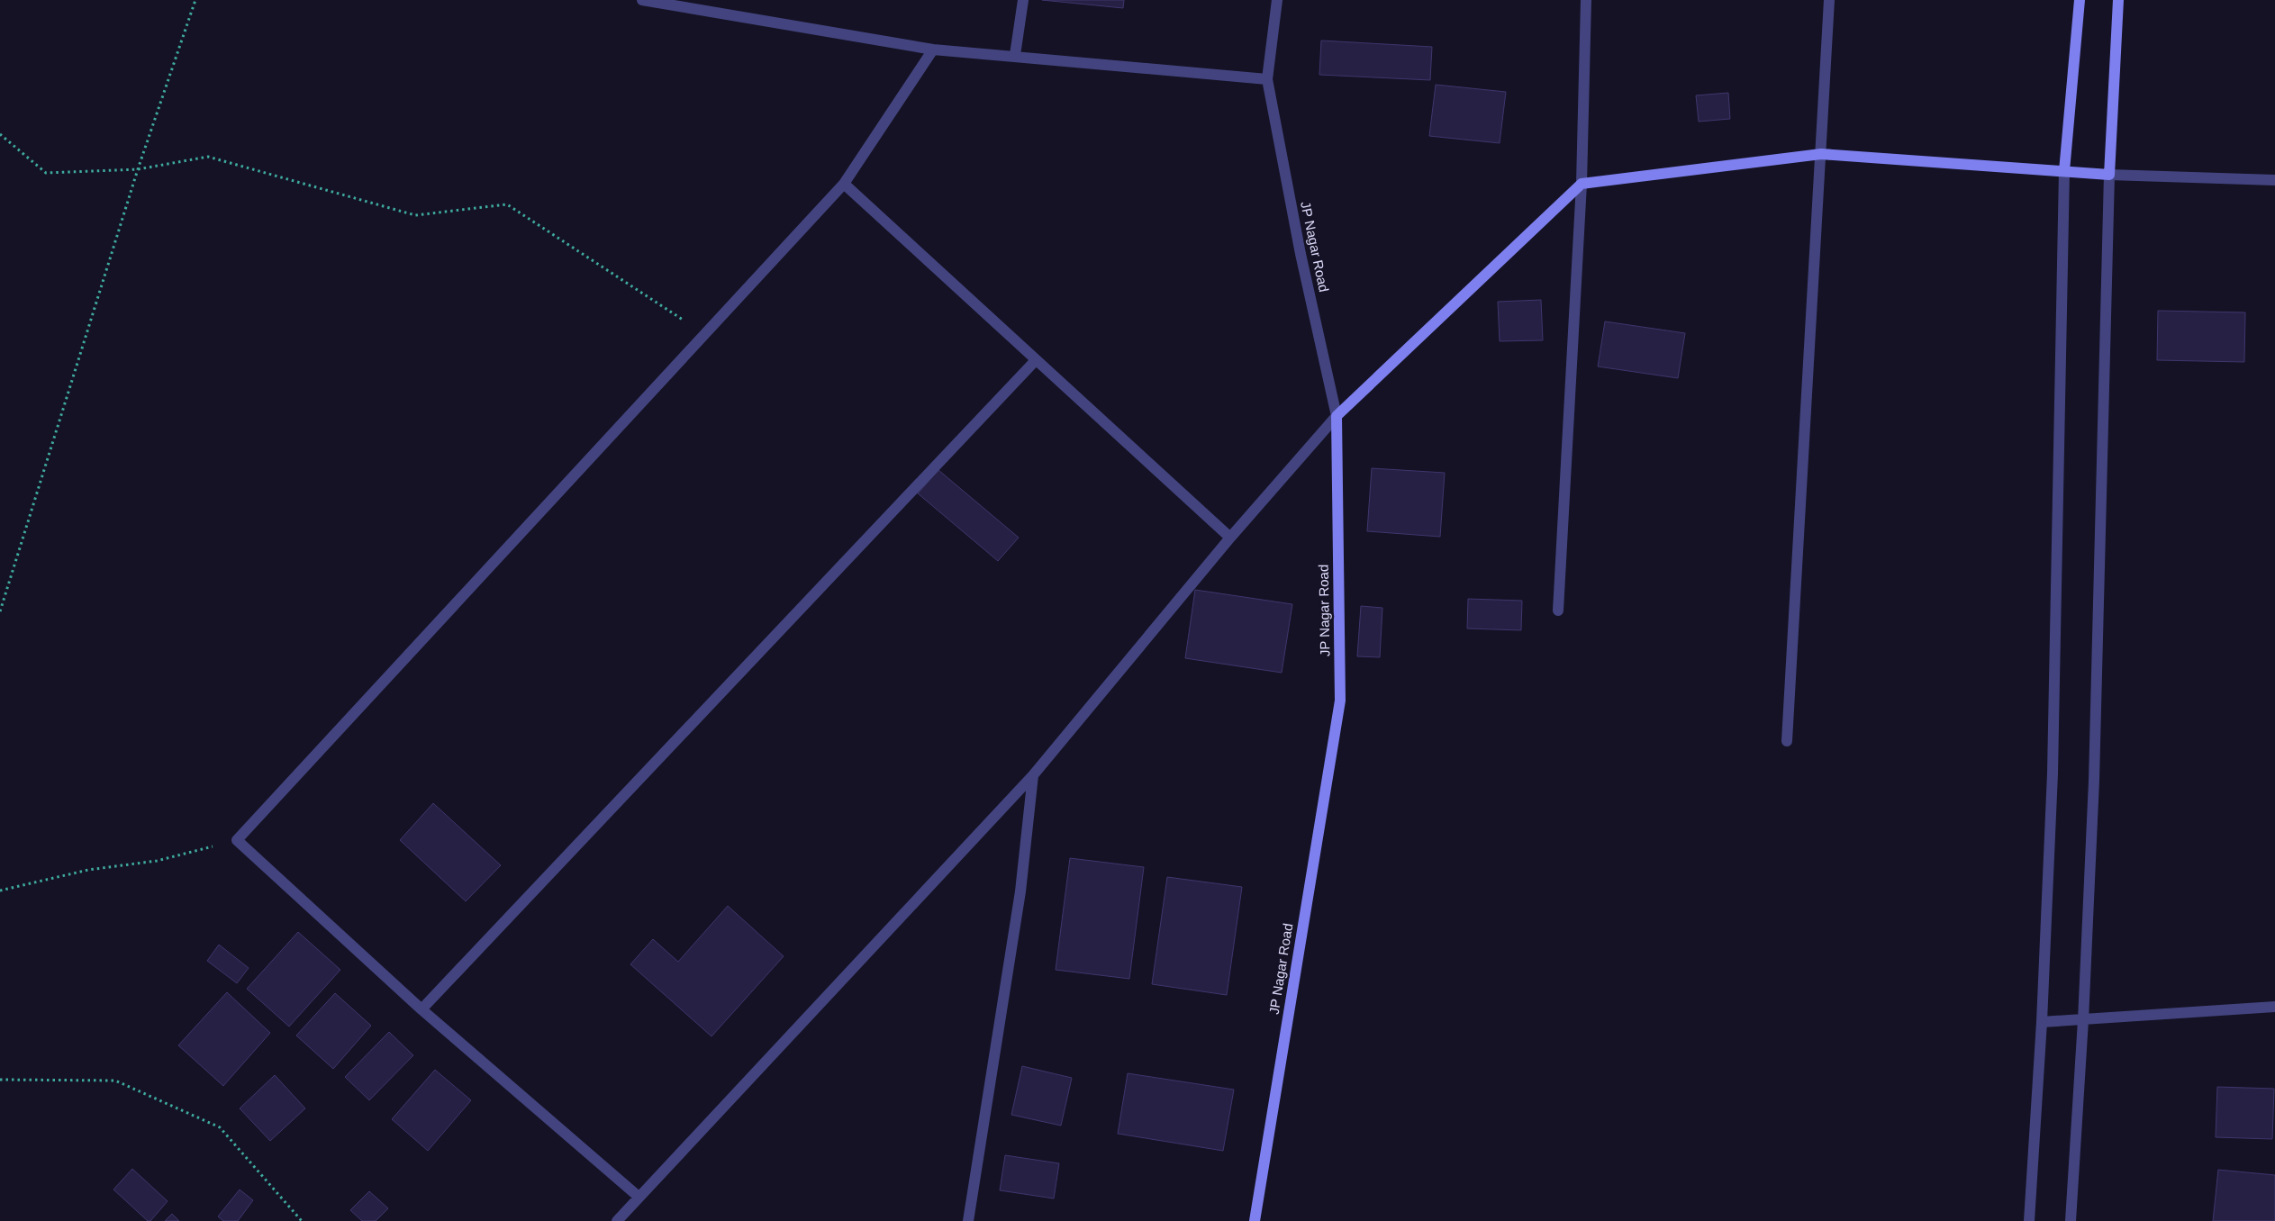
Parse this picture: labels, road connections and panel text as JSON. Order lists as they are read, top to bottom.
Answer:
{
  "streets": {
    "street": ["JP Nagar Road"]
  }
}
